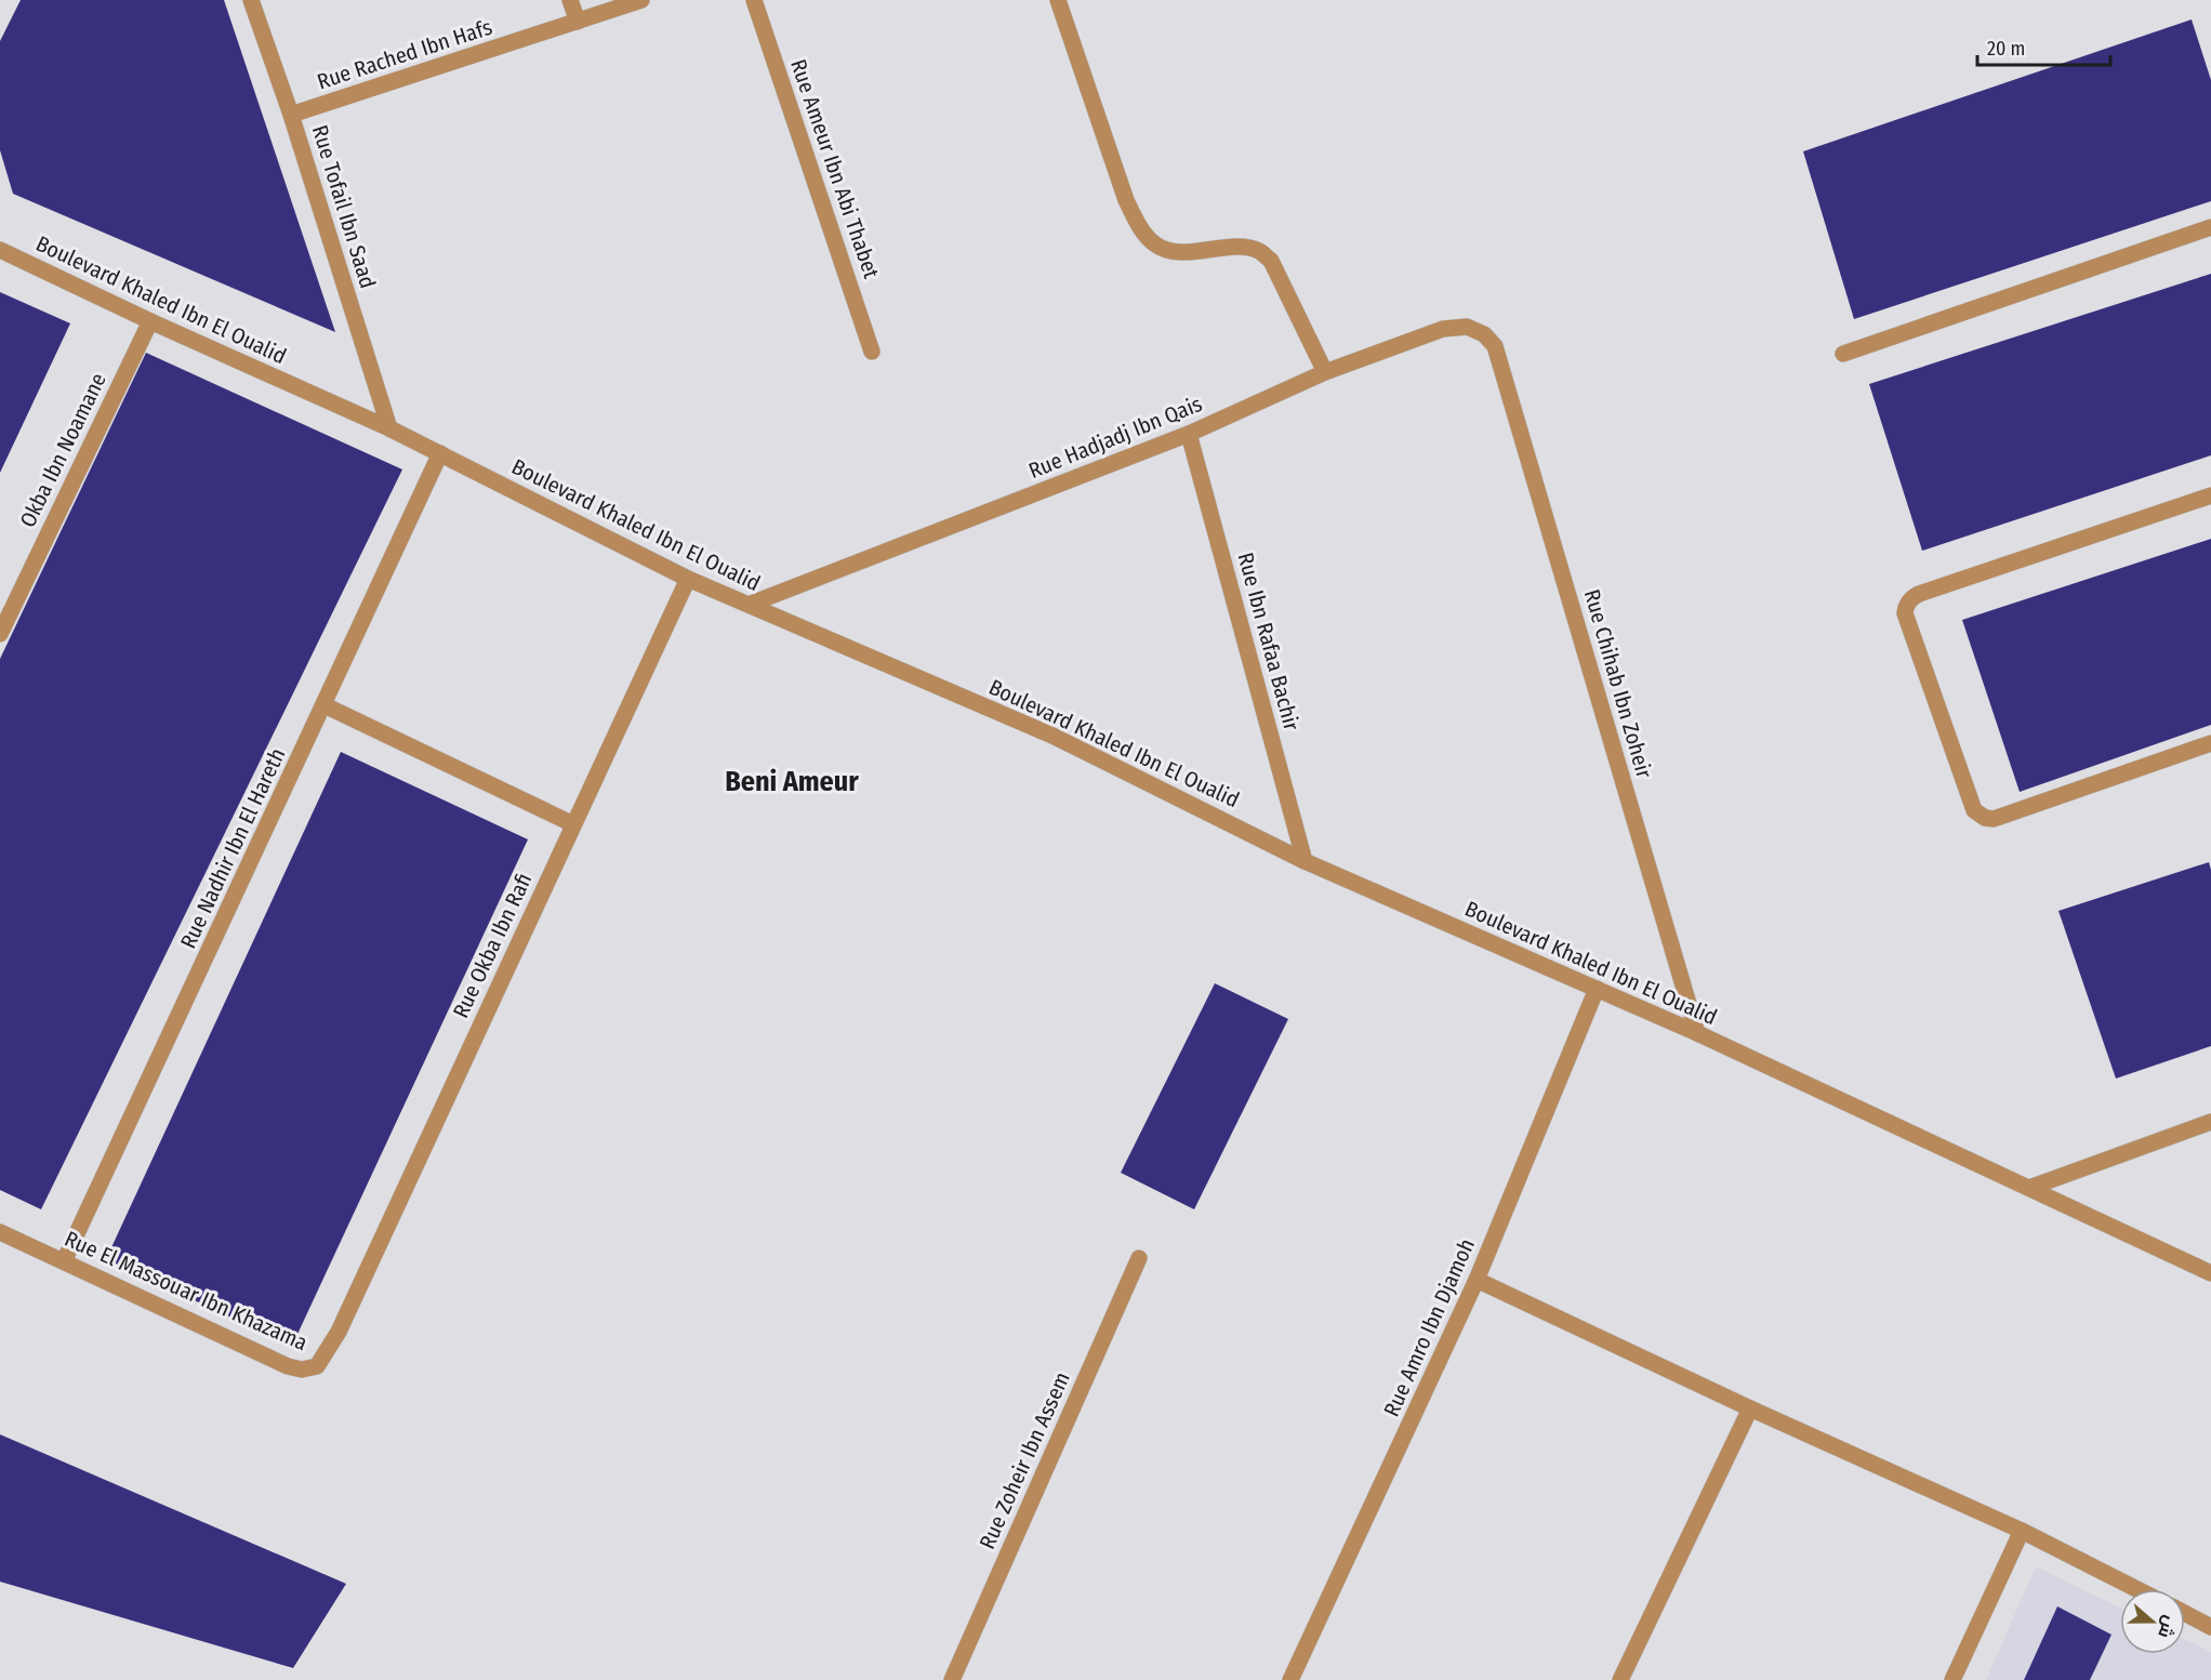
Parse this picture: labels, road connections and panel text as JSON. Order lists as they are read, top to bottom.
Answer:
{
  "streets": {
    "street": [
      "Rue Rached Ibn Hafs",
      "Rue Ameur Ibn Abi Thabet",
      "Rue Tofail Ibn Saad",
      "Boulevard Khaled Ibn El Oualid",
      "Rue Hadjadj Ibn Qais",
      "Okba Ibn Noamane",
      "Rue Ibn Rafaa Bachir",
      "Rue Chihab Ibn Zoheir",
      "Rue Nadhir Ibn El Hareth",
      "Rue Okba Ibn Rafi",
      "Rue El Massouar Ibn Khazama",
      "Rue Amro Ibn Djamoh",
      "Rue Zoheir Ibn Assem"
    ]
  },
  "crossings": [
    ["Rue Rached Ibn Hafs", "Rue Tofail Ibn Saad"],
    ["Rue Tofail Ibn Saad", "Boulevard Khaled Ibn El Oualid"],
    ["Boulevard Khaled Ibn El Oualid", "Rue Hadjadj Ibn Qais"],
    ["Boulevard Khaled Ibn El Oualid", "Okba Ibn Noamane"],
    ["Boulevard Khaled Ibn El Oualid", "Rue Ibn Rafaa Bachir"],
    ["Boulevard Khaled Ibn El Oualid", "Rue Chihab Ibn Zoheir"],
    ["Boulevard Khaled Ibn El Oualid", "Rue Nadhir Ibn El Hareth"],
    ["Boulevard Khaled Ibn El Oualid", "Rue Okba Ibn Rafi"],
    ["Boulevard Khaled Ibn El Oualid", "Rue Amro Ibn Djamoh"],
    ["Rue Hadjadj Ibn Qais", "Rue Ibn Rafaa Bachir"],
    ["Rue Hadjadj Ibn Qais", "Rue Chihab Ibn Zoheir"],
    ["Rue Nadhir Ibn El Hareth", "Rue El Massouar Ibn Khazama"],
    ["Rue Okba Ibn Rafi", "Rue El Massouar Ibn Khazama"]
  ],
  "districts": ["Beni Ameur"],
  "scale_bar": "20 m",
  "north": "right"
}
